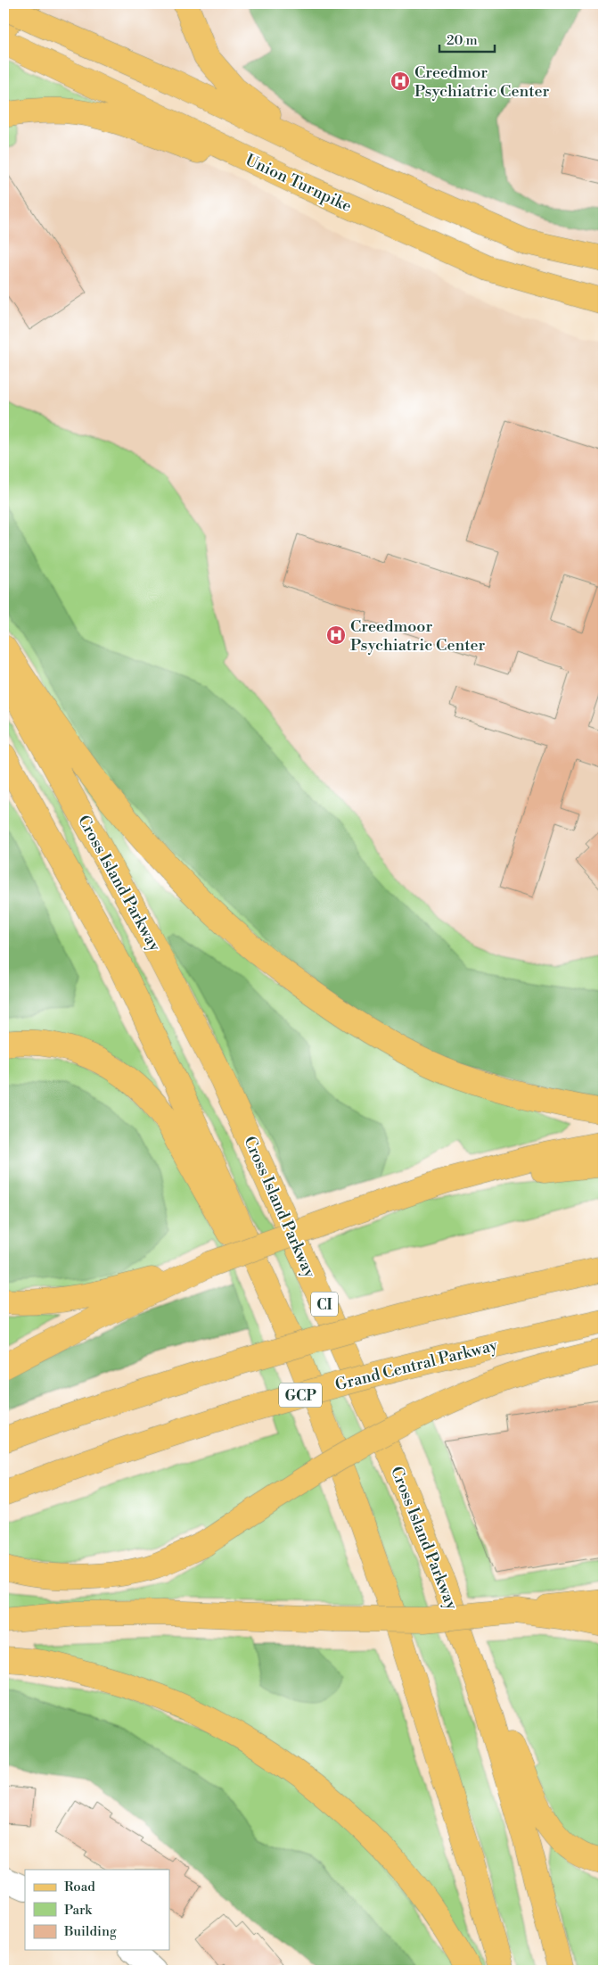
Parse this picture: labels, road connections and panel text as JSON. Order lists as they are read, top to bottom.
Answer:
{
  "streets": {
    "main road": [
      "Union Turnpike",
      "Cross Island Parkway",
      "CI",
      "Grand Central Parkway",
      "GCP"
    ]
  },
  "places": {
    "hospital": ["Creedmor Psychiatric Center", "Creedmoor Psychiatric Center"]
  },
  "legend": ["Road", "Park", "Building"],
  "scale_bar": "20 m"
}
